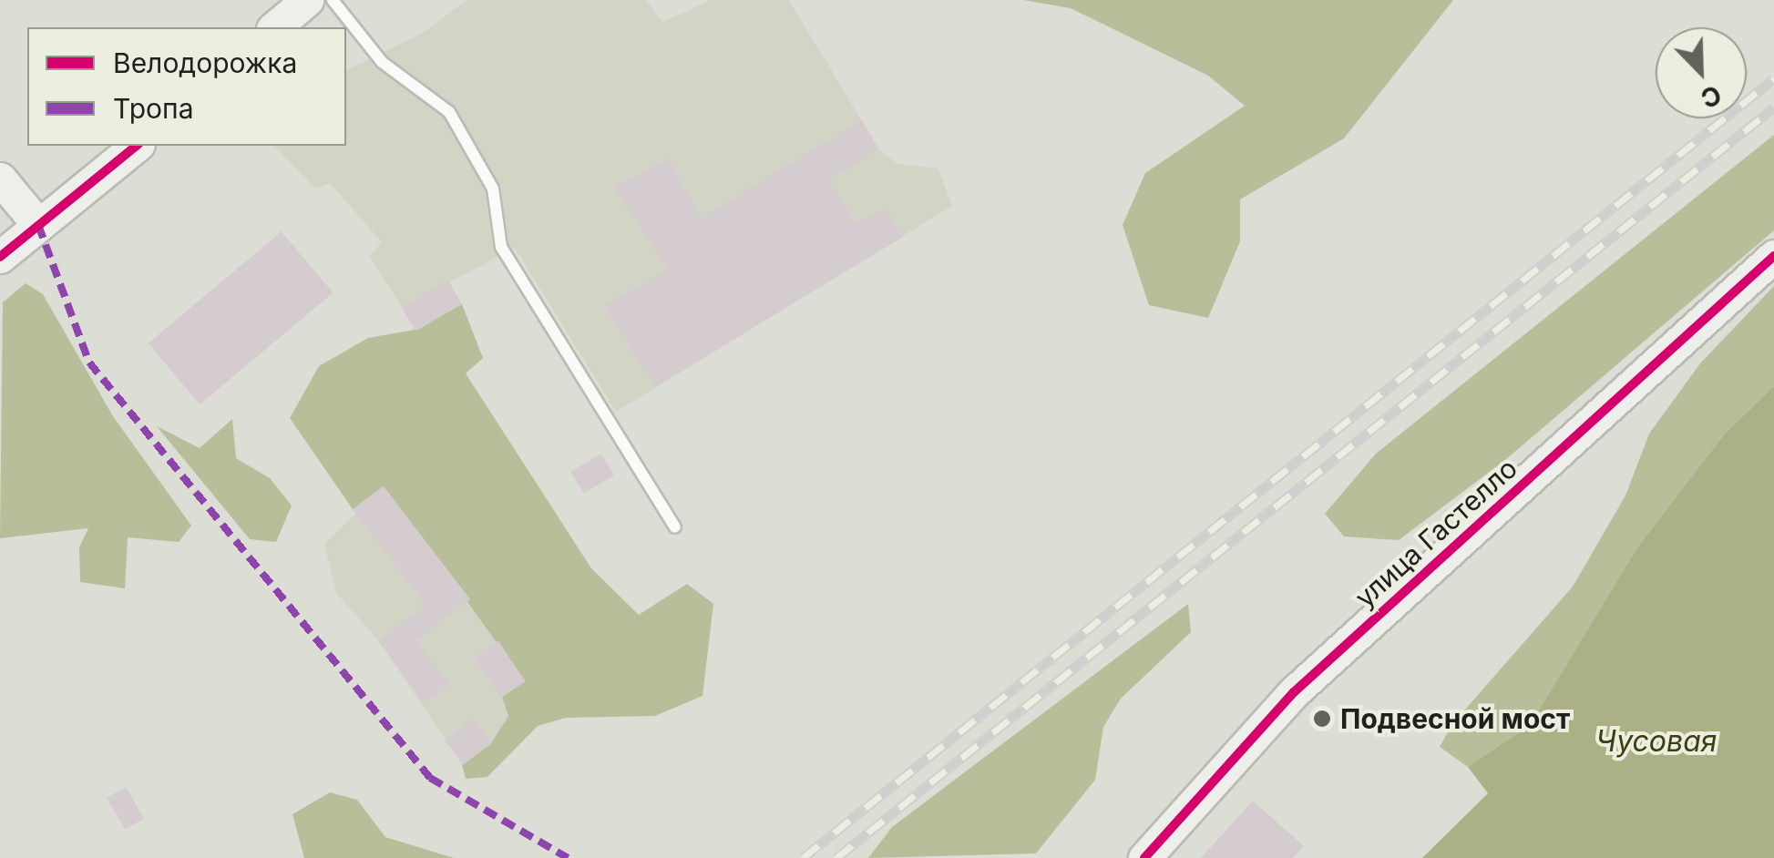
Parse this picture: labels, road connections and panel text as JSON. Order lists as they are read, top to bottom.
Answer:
{
  "streets": {
    "street": ["улица Гастелло"]
  },
  "water": ["Чусовая"],
  "places": ["Подвесной мост"],
  "legend": ["Велодорожка", "Тропа"],
  "north": "bottom right"
}
